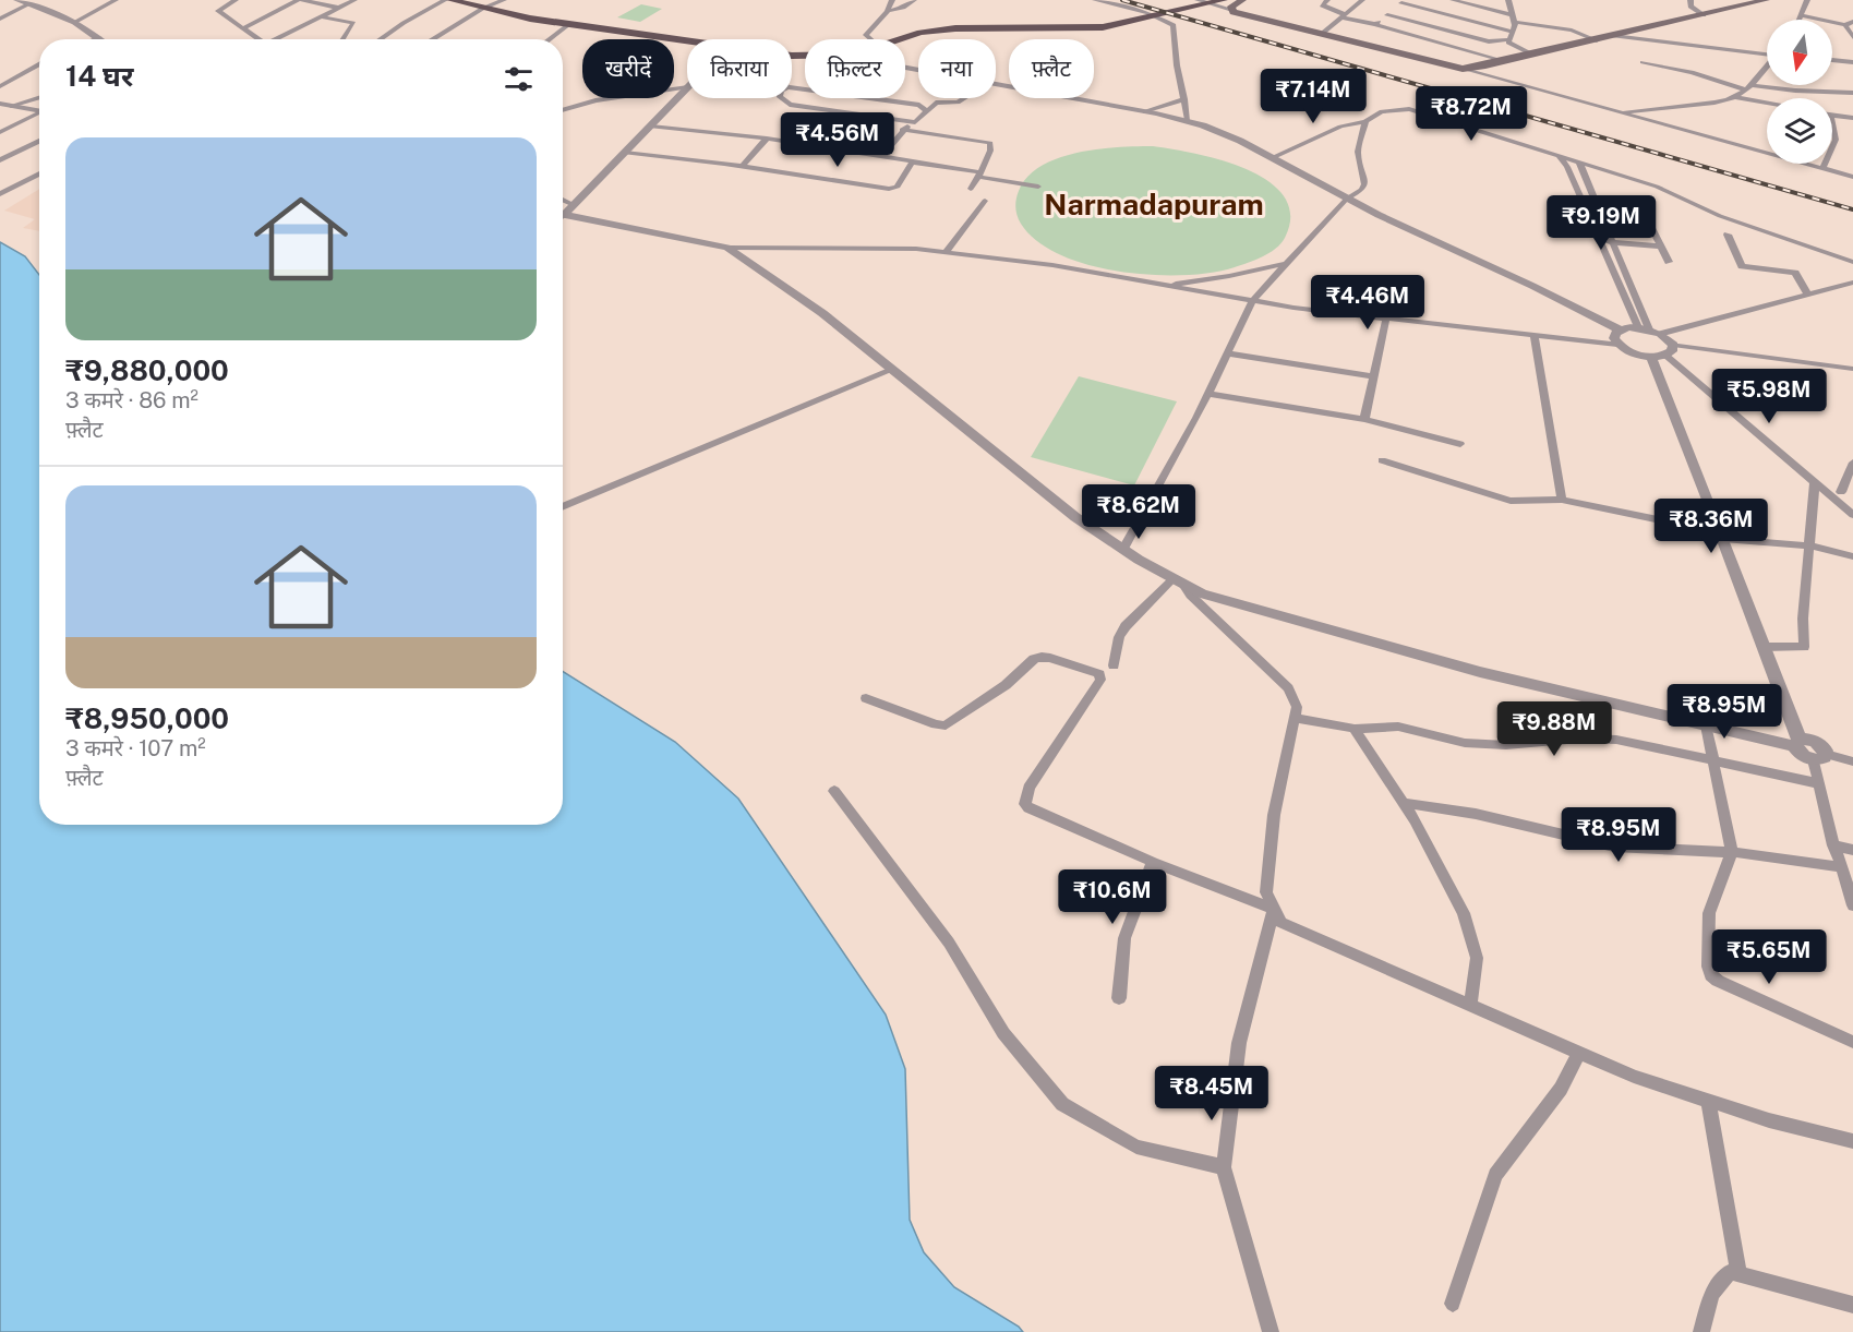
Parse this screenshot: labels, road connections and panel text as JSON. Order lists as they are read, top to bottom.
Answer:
{
  "districts": ["Narmadapuram"],
  "north": "bottom",
  "page": {
    "chip": [
      "खरीदें",
      "किराया",
      "फ़िल्टर",
      "नया",
      "फ़्लैट"
    ],
    "heading": "14 घर",
    "price": [
      "₹7.14M",
      "₹8.72M",
      "₹4.56M",
      "₹9.19M",
      "₹4.46M",
      "₹5.98M",
      "₹8.62M",
      "₹8.36M",
      "₹8.95M",
      "₹9.88M",
      "₹8.95M",
      "₹10.6M",
      "₹5.65M",
      "₹8.45M"
    ],
    "list": [
      {
        "name": "₹9,880,000",
        "note": "3 कमरे · 86 m² · फ़्लैट"
      },
      {
        "name": "₹8,950,000",
        "note": "3 कमरे · 107 m² · फ़्लैट"
      }
    ]
  }
}
